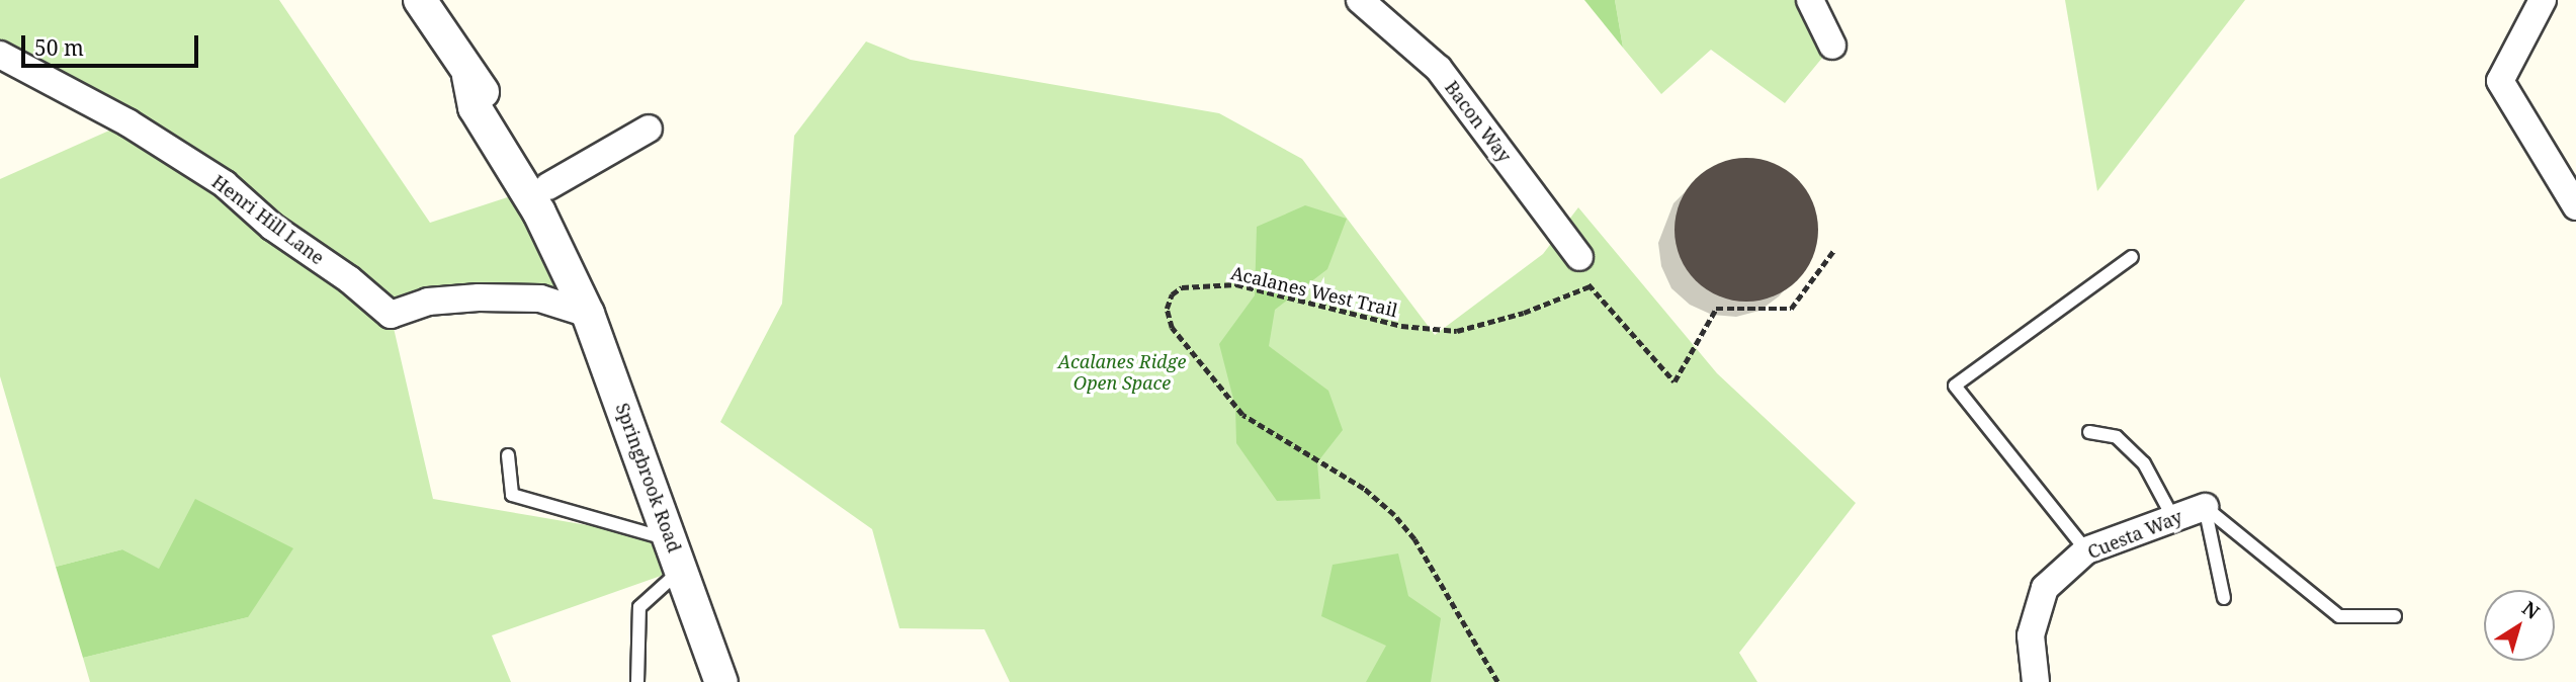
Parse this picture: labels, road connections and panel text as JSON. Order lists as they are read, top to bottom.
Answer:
{
  "streets": {
    "street": [
      "Bacon Way",
      "Henri Hill Lane",
      "Springbrook Road",
      "Cuesta Way"
    ],
    "path": ["Acalanes West Trail"]
  },
  "crossings": [
    ["Henri Hill Lane", "Springbrook Road"]
  ],
  "parks": ["Acalanes Ridge Open Space"],
  "scale_bar": "50 m",
  "north": "top right"
}
